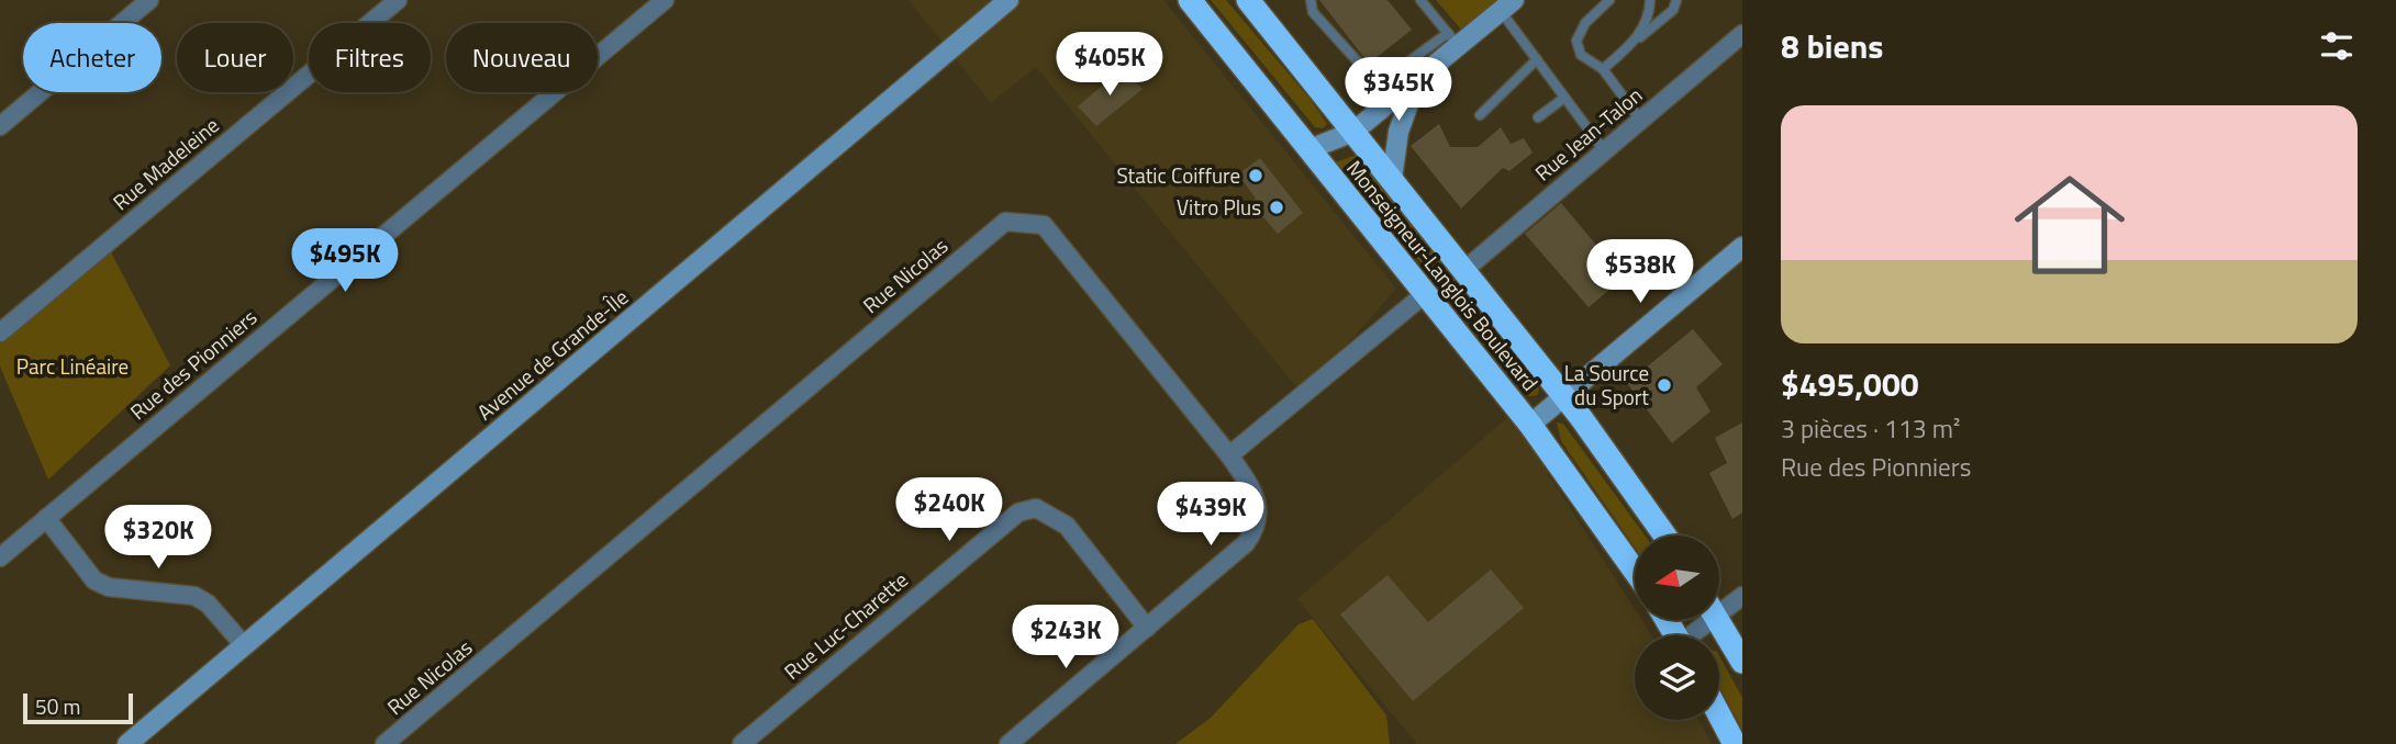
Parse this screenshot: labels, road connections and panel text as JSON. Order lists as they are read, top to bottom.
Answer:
{
  "streets": {
    "highway": ["Monseigneur-Langlois Boulevard"],
    "street": [
      "Rue Jean-Talon",
      "Rue Madeleine",
      "Rue Nicolas",
      "Avenue de Grande-Île",
      "Rue des Pionniers",
      "Rue Luc-Charette"
    ]
  },
  "crossings": [
    ["Rue Jean-Talon", "Monseigneur-Langlois Boulevard"],
    ["Rue Nicolas", "Rue Luc-Charette"]
  ],
  "parks": ["Parc Linéaire"],
  "places": ["Static Coiffure", "Vitro Plus", "La Source du Sport"],
  "scale_bar": "50 m",
  "north": "left",
  "page": {
    "heading": "8 biens",
    "chip": [
      "Acheter",
      "Louer",
      "Filtres",
      "Nouveau"
    ],
    "price": [
      "$405K",
      "$345K",
      "$495K",
      "$538K",
      "$240K",
      "$439K",
      "$320K",
      "$243K"
    ],
    "list": [
      {
        "name": "$495,000",
        "note": "3 pièces · 113 m² · Rue des Pionniers"
      }
    ],
    "scale": "50 m"
  }
}
